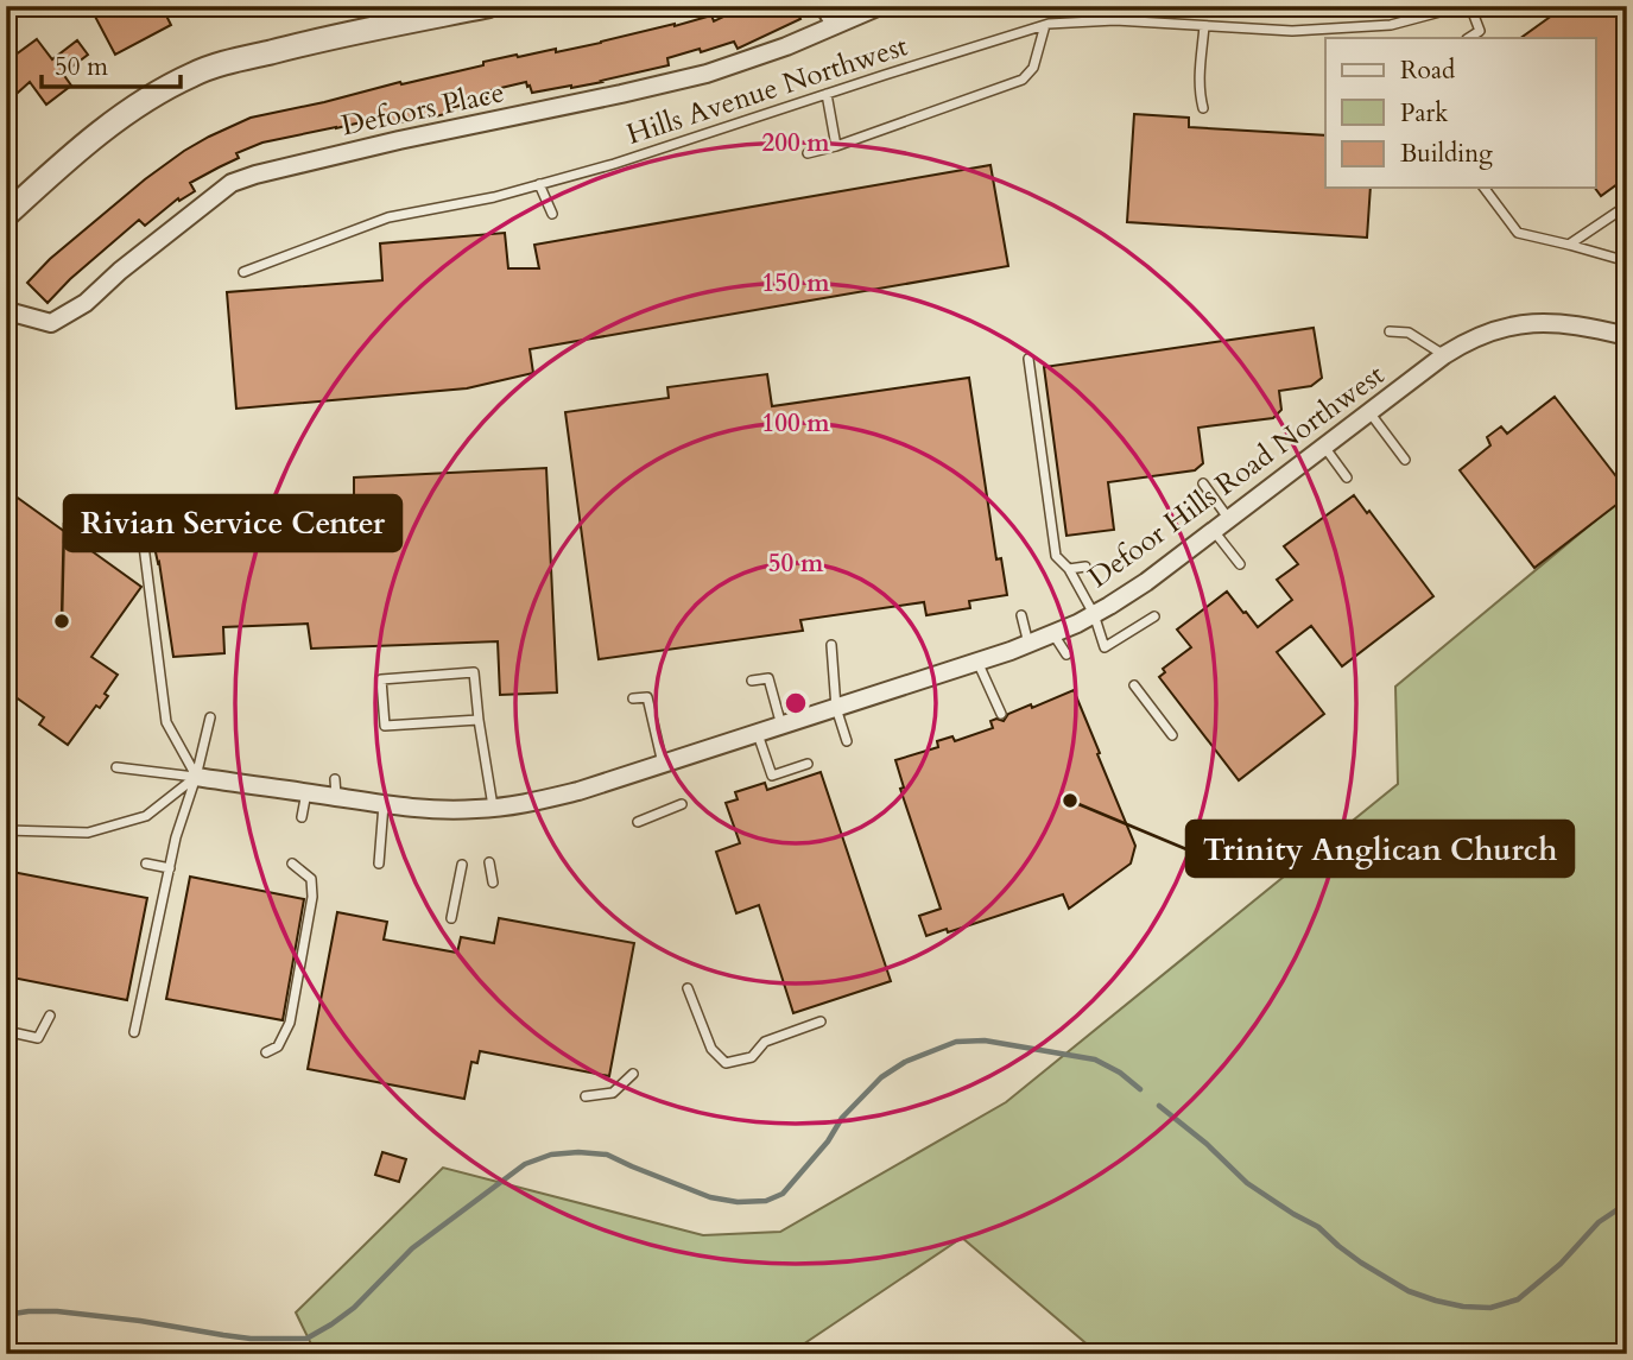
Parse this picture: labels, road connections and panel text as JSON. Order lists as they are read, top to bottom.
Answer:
{
  "streets": {
    "street": ["Defoors Place", "Defoor Hills Road Northwest"],
    "lane": ["Hills Avenue Northwest"]
  },
  "places": ["Rivian Service Center", "Trinity Anglican Church"],
  "legend": ["Road", "Park", "Building"],
  "scale_bar": "50 m",
  "rings": [
    "200 m",
    "150 m",
    "100 m",
    "50 m"
  ]
}
